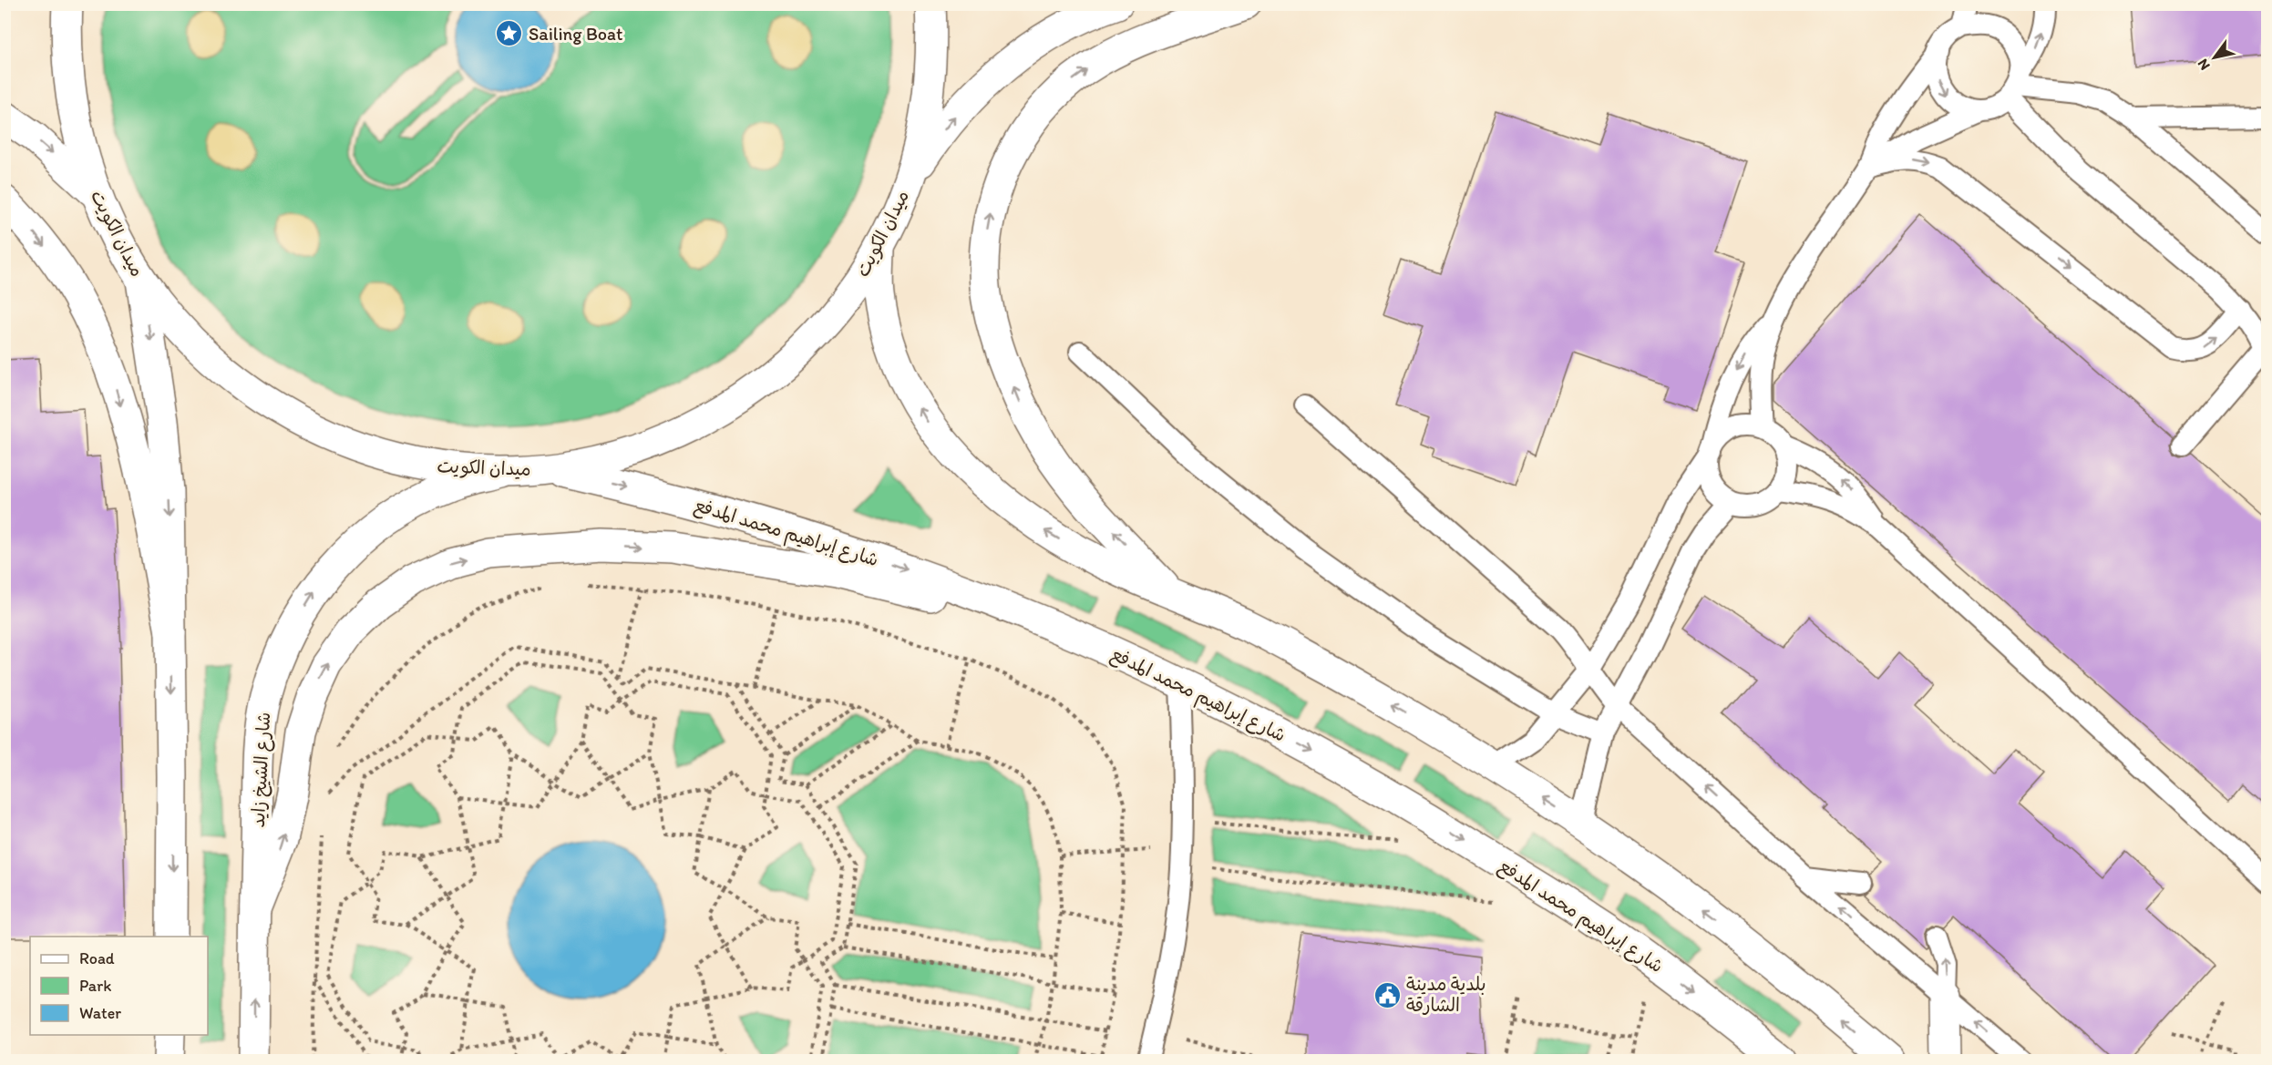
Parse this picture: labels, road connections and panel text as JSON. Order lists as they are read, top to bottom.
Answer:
{
  "streets": {
    "main road": ["ميدان الكويت", "شارع إبراهيم محمد المدفع", "شارع الشيخ زايد"]
  },
  "crossings": [
    ["ميدان الكويت", "شارع إبراهيم محمد المدفع"],
    ["ميدان الكويت", "شارع الشيخ زايد"]
  ],
  "places": {
    "place": ["Sailing Boat"],
    "public building": ["بلدية مدينة الشارقة"]
  },
  "legend": ["Road", "Park", "Water"],
  "north": "bottom left"
}
